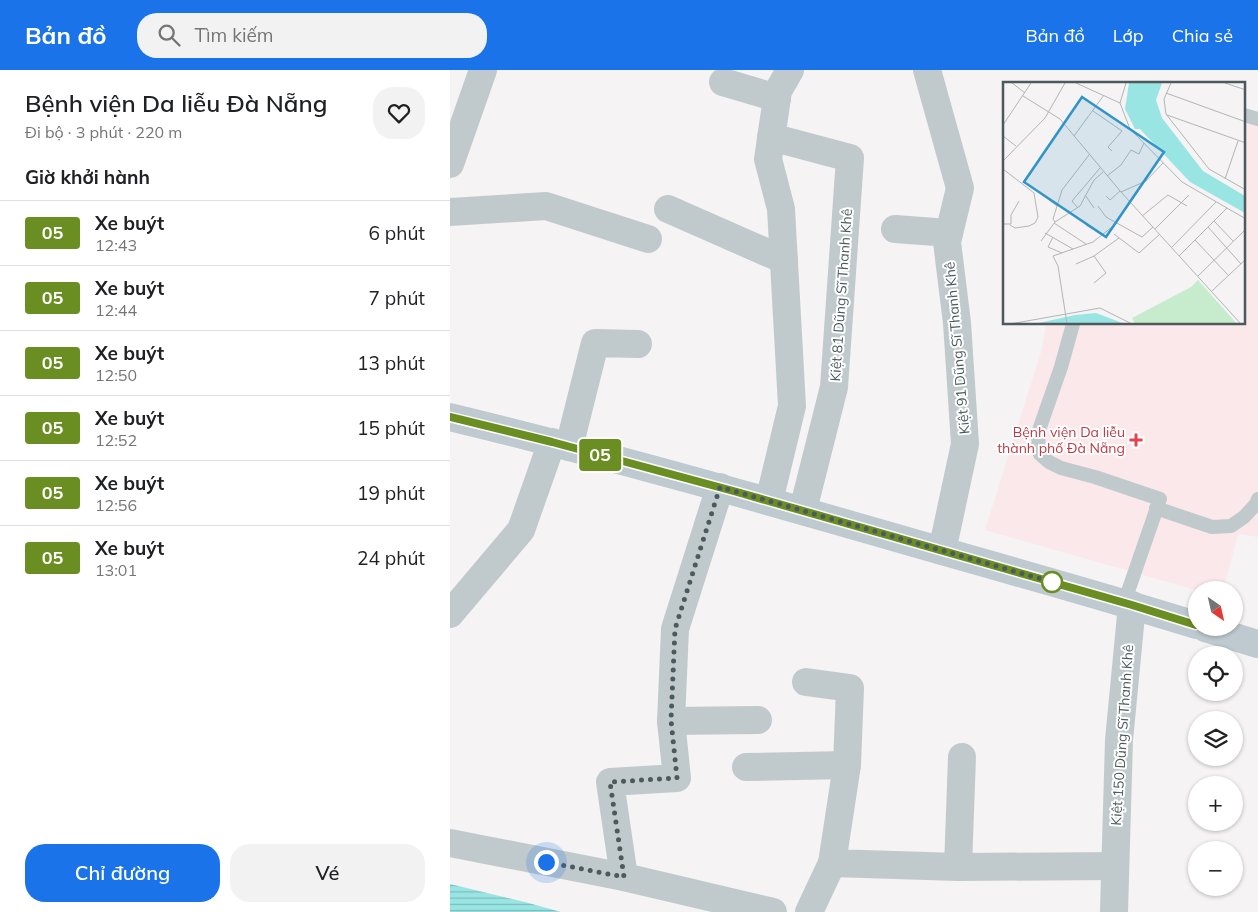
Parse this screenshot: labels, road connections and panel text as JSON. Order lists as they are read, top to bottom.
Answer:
{
  "streets": {
    "street": ["Kiệt 81 Dũng Sĩ Thanh Khê", "Kiệt 91 Dũng Sĩ Thanh Khê", "Kiệt 150 Dũng Sĩ Thanh Khê"]
  },
  "places": {
    "health": ["Bệnh viện Da liễu thành phố Đà Nẵng"]
  },
  "lines": ["bus line 05"],
  "north": "bottom right",
  "page": {
    "header": "Bản đồ",
    "search": "Tìm kiếm",
    "nav": ["Bản đồ", "Lớp", "Chia sẻ"],
    "heading": [
      ["Bệnh viện Da liễu Đà Nẵng", "Đi bộ · 3 phút · 220 m"],
      "Giờ khởi hành"
    ],
    "on_map": "05",
    "list": [
      {
        "mark": "05",
        "name": "Xe buýt",
        "note": "12:43",
        "value": "6 phút"
      },
      {
        "mark": "05",
        "name": "Xe buýt",
        "note": "12:44",
        "value": "7 phút"
      },
      {
        "mark": "05",
        "name": "Xe buýt",
        "note": "12:50",
        "value": "13 phút"
      },
      {
        "mark": "05",
        "name": "Xe buýt",
        "note": "12:52",
        "value": "15 phút"
      },
      {
        "mark": "05",
        "name": "Xe buýt",
        "note": "12:56",
        "value": "19 phút"
      },
      {
        "mark": "05",
        "name": "Xe buýt",
        "note": "13:01",
        "value": "24 phút"
      }
    ],
    "map_buttons": ["+", "−"],
    "buttons": ["Chỉ đường", "Vé"]
  }
}
